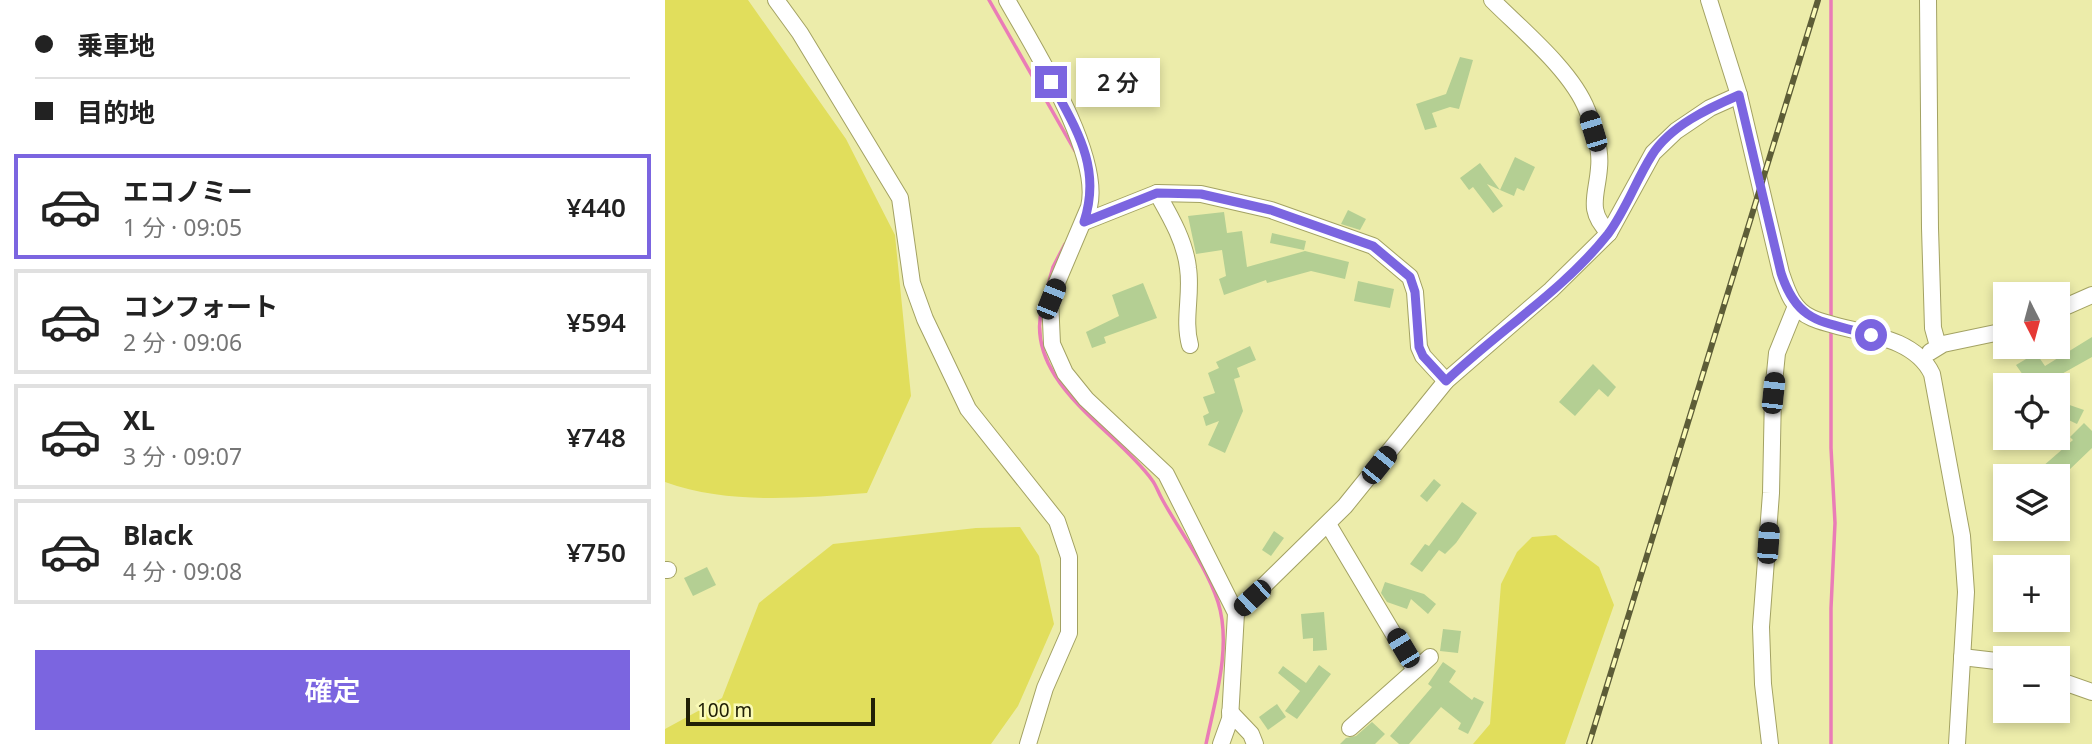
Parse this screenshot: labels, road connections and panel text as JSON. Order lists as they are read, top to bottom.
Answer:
{
  "scale_bar": "100 m",
  "north": "bottom",
  "page": {
    "banner": ["乗車地", "目的地"],
    "bubble": "2 分",
    "list": [
      {
        "name": "エコノミー",
        "note": "1 分 · 09:05",
        "value": "¥440"
      },
      {
        "name": "コンフォート",
        "note": "2 分 · 09:06",
        "value": "¥594"
      },
      {
        "name": "XL",
        "note": "3 分 · 09:07",
        "value": "¥748"
      },
      {
        "name": "Black",
        "note": "4 分 · 09:08",
        "value": "¥750"
      }
    ],
    "map_buttons": ["+", "−"],
    "buttons": "確定",
    "scale": "100 m"
  }
}
